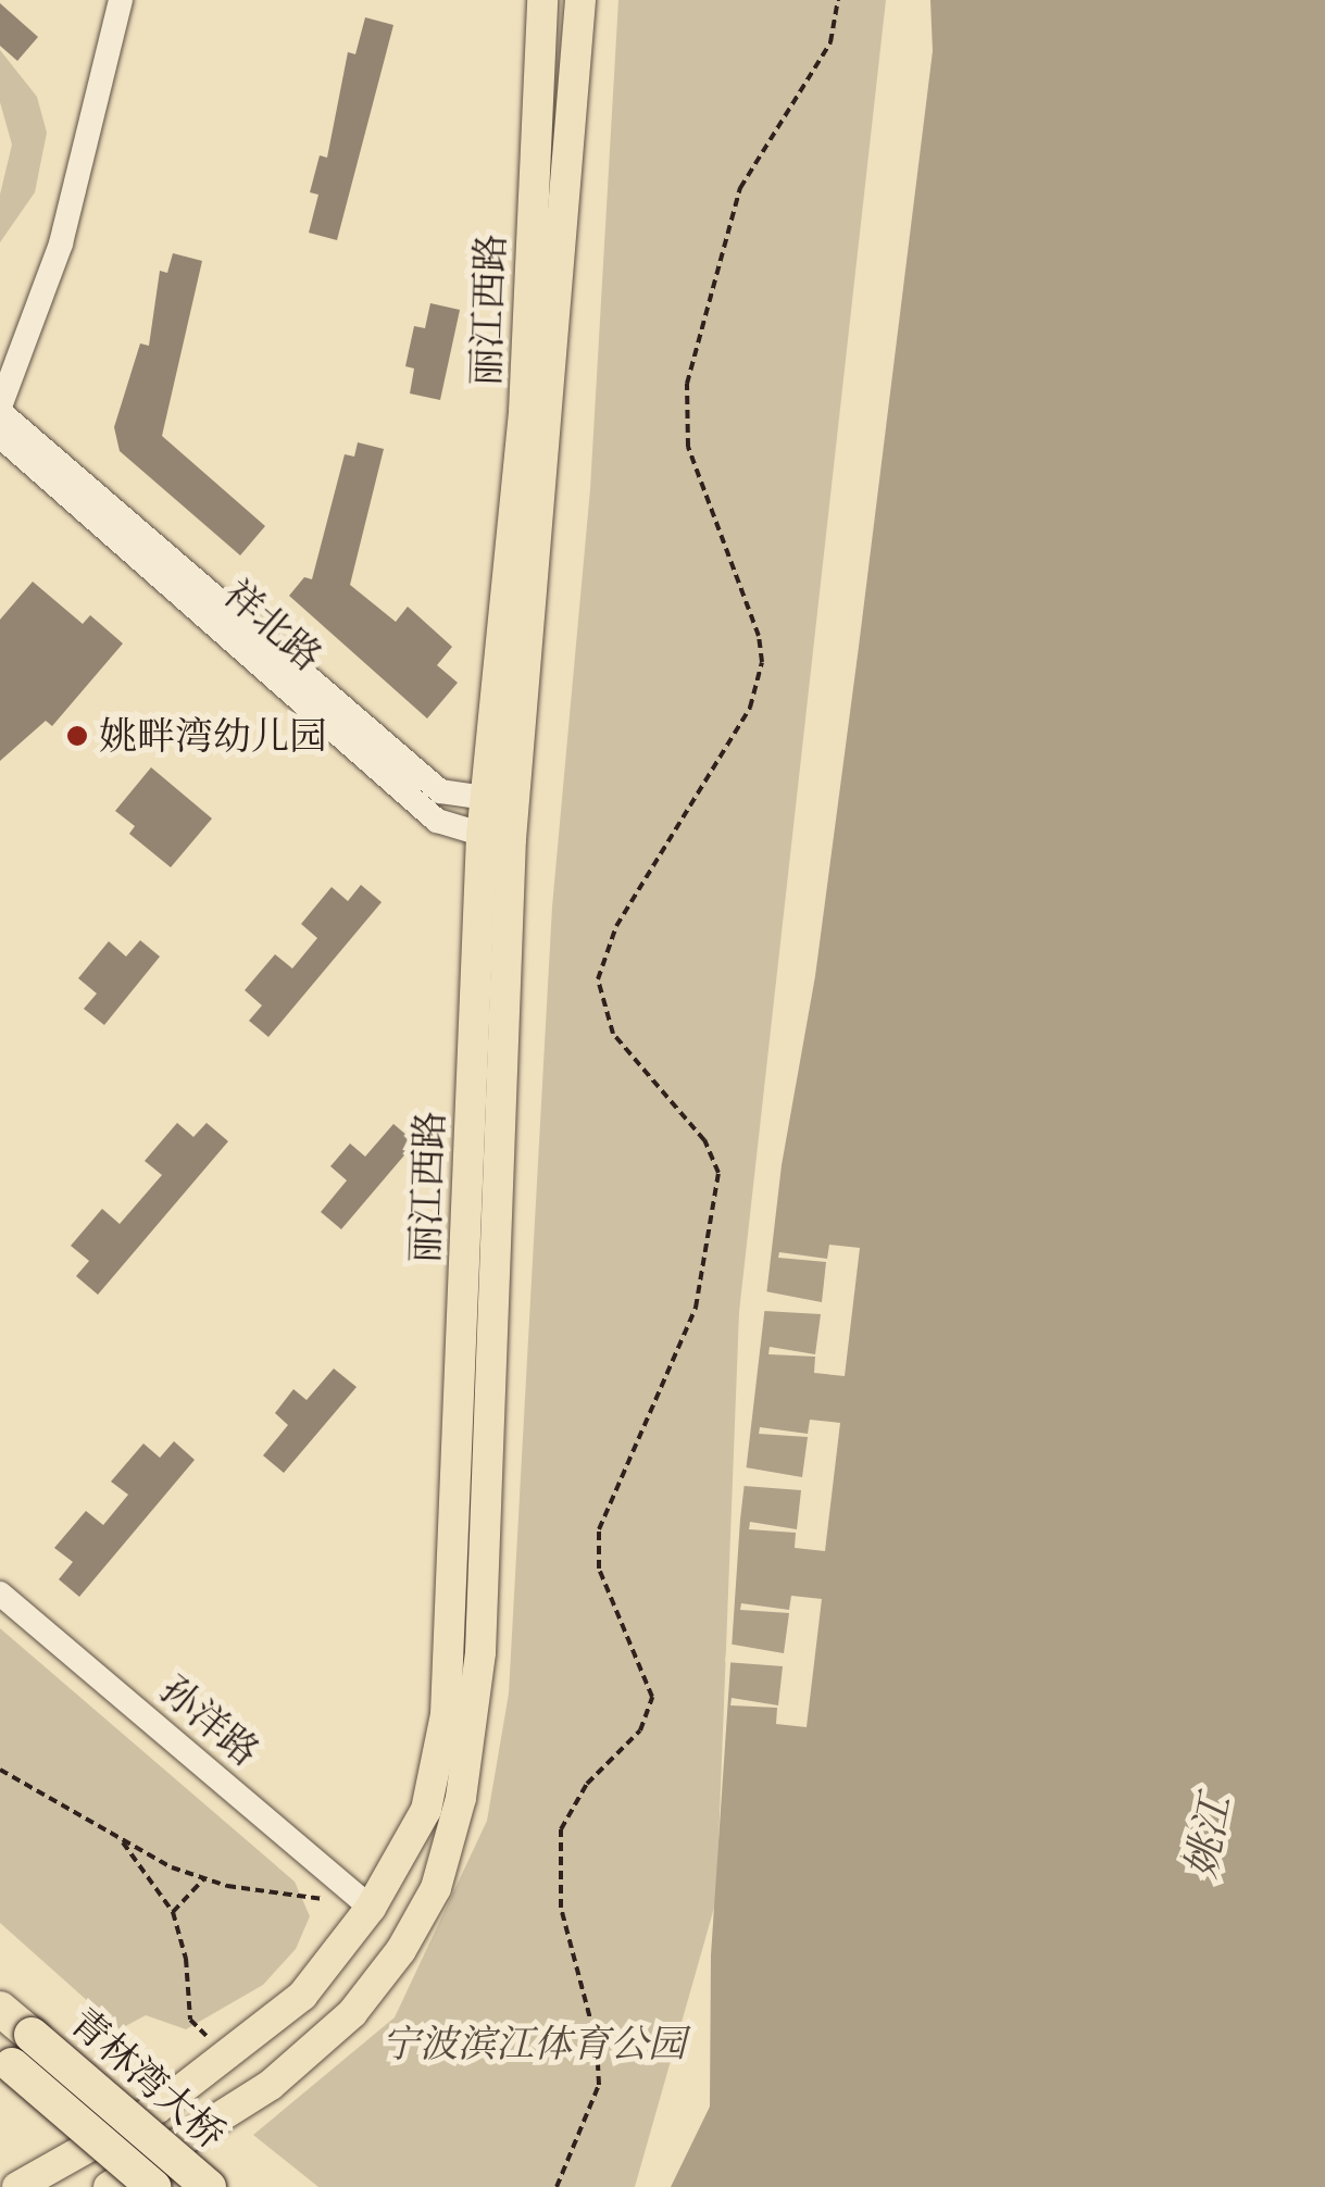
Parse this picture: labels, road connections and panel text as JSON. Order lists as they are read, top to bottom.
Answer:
{
  "streets": {
    "highway": ["青林湾大桥"],
    "main road": ["丽江西路"],
    "street": ["祥北路", "孙洋路"]
  },
  "crossings": [
    ["丽江西路", "祥北路"],
    ["丽江西路", "孙洋路"]
  ],
  "water": ["姚江"],
  "parks": ["宁波滨江体育公园"],
  "places": ["姚畔湾幼儿园"]
}
